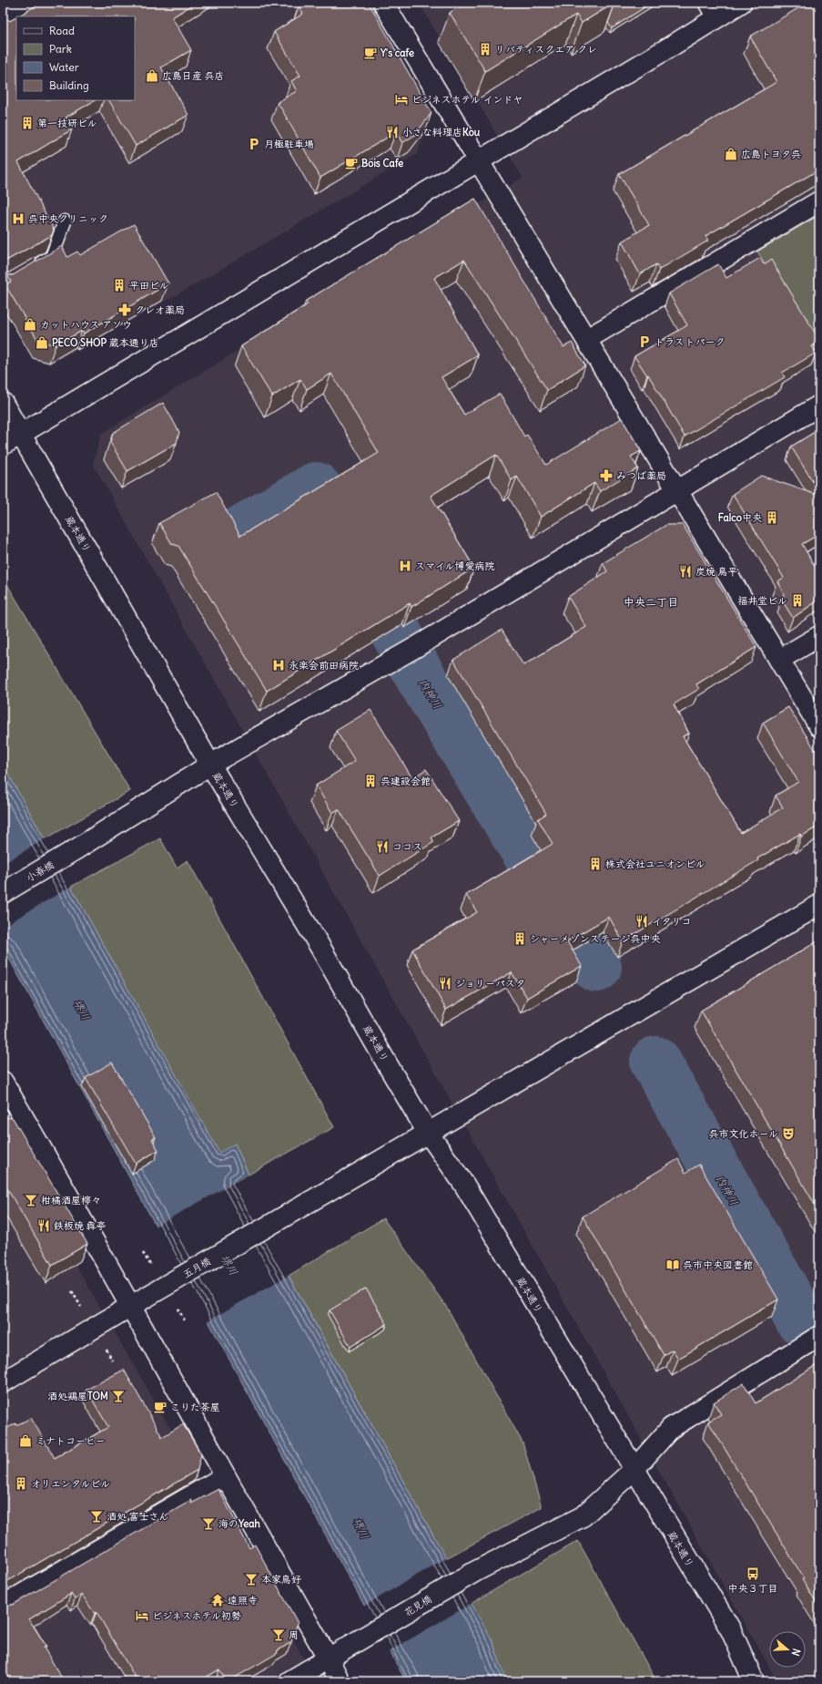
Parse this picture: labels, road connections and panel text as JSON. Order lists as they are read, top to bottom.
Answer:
{
  "streets": {
    "street": [
      "蔵本通り",
      "小春橋",
      "五月橋",
      "花見橋"
    ]
  },
  "crossings": [
    ["蔵本通り", "小春橋"],
    ["蔵本通り", "五月橋"],
    ["蔵本通り", "花見橋"]
  ],
  "districts": ["中央二丁目"],
  "water": ["内神川", "堺川"],
  "places": {
    "building": [
      "リバティスクエア クレ",
      "第一技研ビル",
      "平田ビル",
      "Falco中央",
      "福井堂ビル",
      "呉建設会館",
      "株式会社ユニオンビル",
      "シャーメゾンステージ呉中央",
      "オリエンタルビル"
    ],
    "cafe": ["Y's cafe", "Bois Cafe", "こりた茶屋"],
    "shop": [
      "広島日産 呉店",
      "広島トヨタ呉",
      "カットハウス アソウ",
      "PECO SHOP 蔵本通り店",
      "ミナトコーヒー"
    ],
    "hotel": ["ビジネスホテル インドヤ", "ビジネスホテル初勢"],
    "restaurant": [
      "小さな料理店Kou",
      "炭焼 鳥平",
      "ココス",
      "イタリコ",
      "ジョリーパスタ",
      "鉄板焼 犇亭"
    ],
    "parking": ["月極駐車場", "トラストパーク"],
    "hospital": ["呉中央クリニック", "スマイル博愛病院", "永楽会前田病院"],
    "pharmacy": ["クレオ薬局", "みつば薬局"],
    "theatre": ["呉市文化ホール"],
    "bar": [
      "柑橘酒屋檸々",
      "酒処鶏屋TOM",
      "酒処 富士さん",
      "海のYeah",
      "本家鳥好",
      "周"
    ],
    "library": ["呉市中央図書館"],
    "bus stop": ["中央３丁目"],
    "temple": ["遠照寺"]
  },
  "legend": [
    "Road",
    "Park",
    "Water",
    "Building"
  ],
  "north": "right"
}
